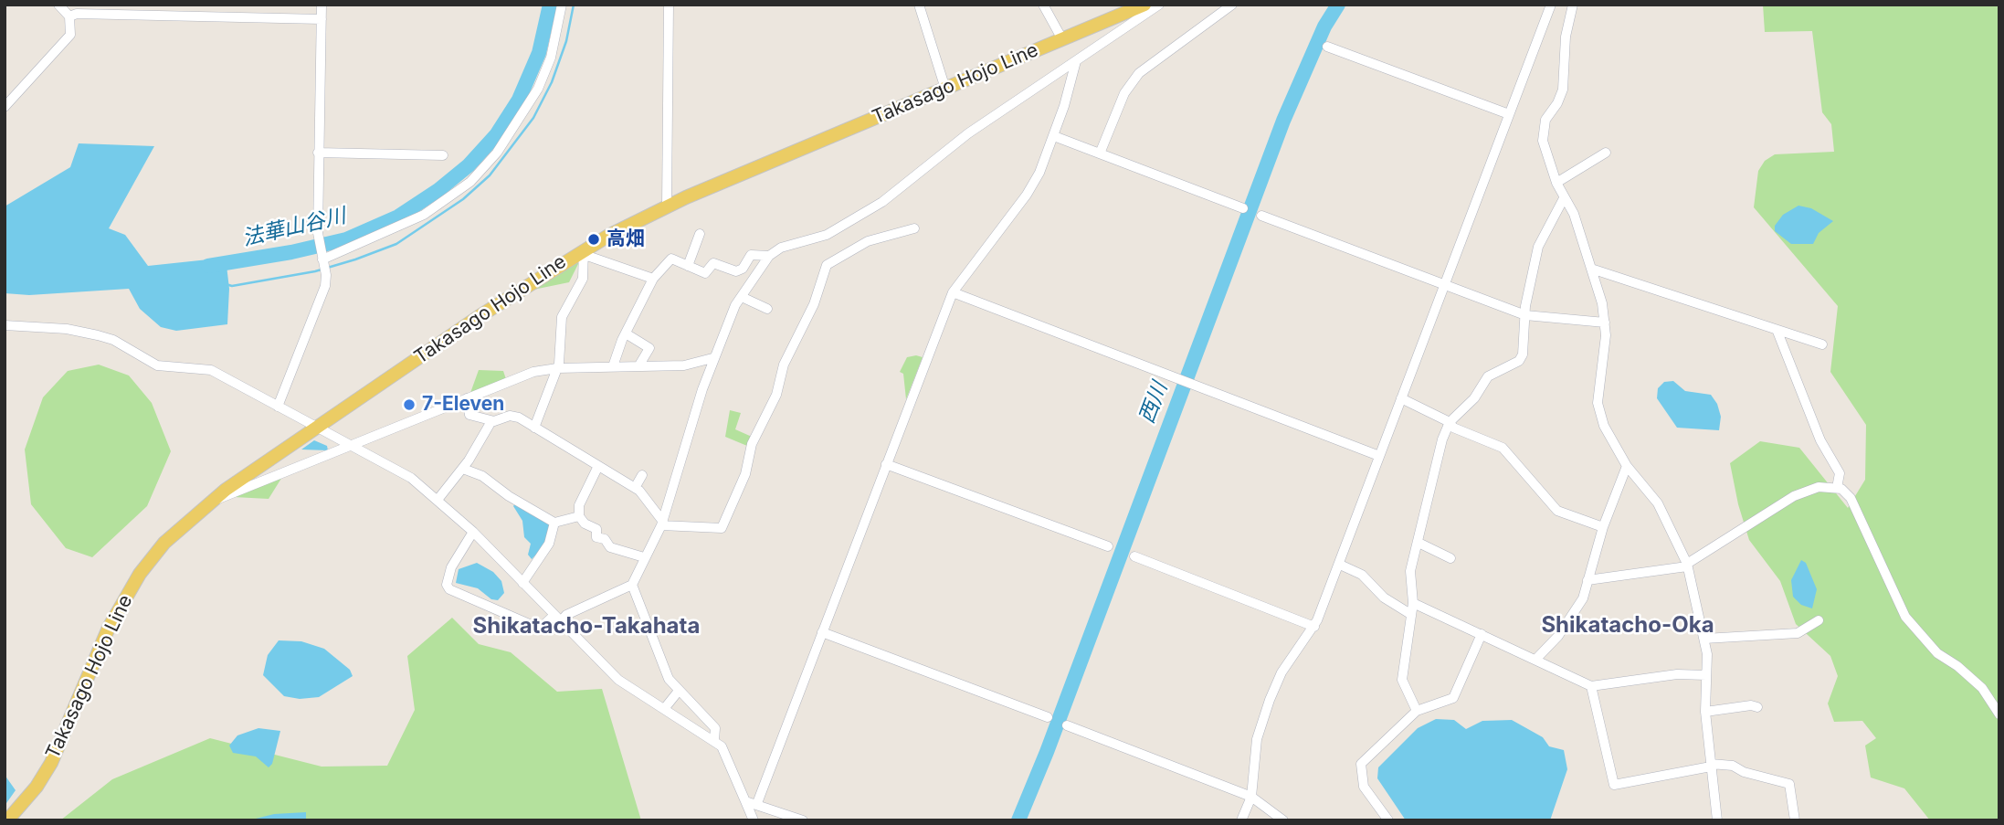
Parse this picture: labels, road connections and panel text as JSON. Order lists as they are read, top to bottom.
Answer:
{
  "streets": {
    "main road": ["Takasago Hojo Line"]
  },
  "districts": ["Shikatacho-Oka", "Shikatacho-Takahata"],
  "water": ["法華山谷川", "西川"],
  "places": ["高畑", "7-Eleven"]
}
